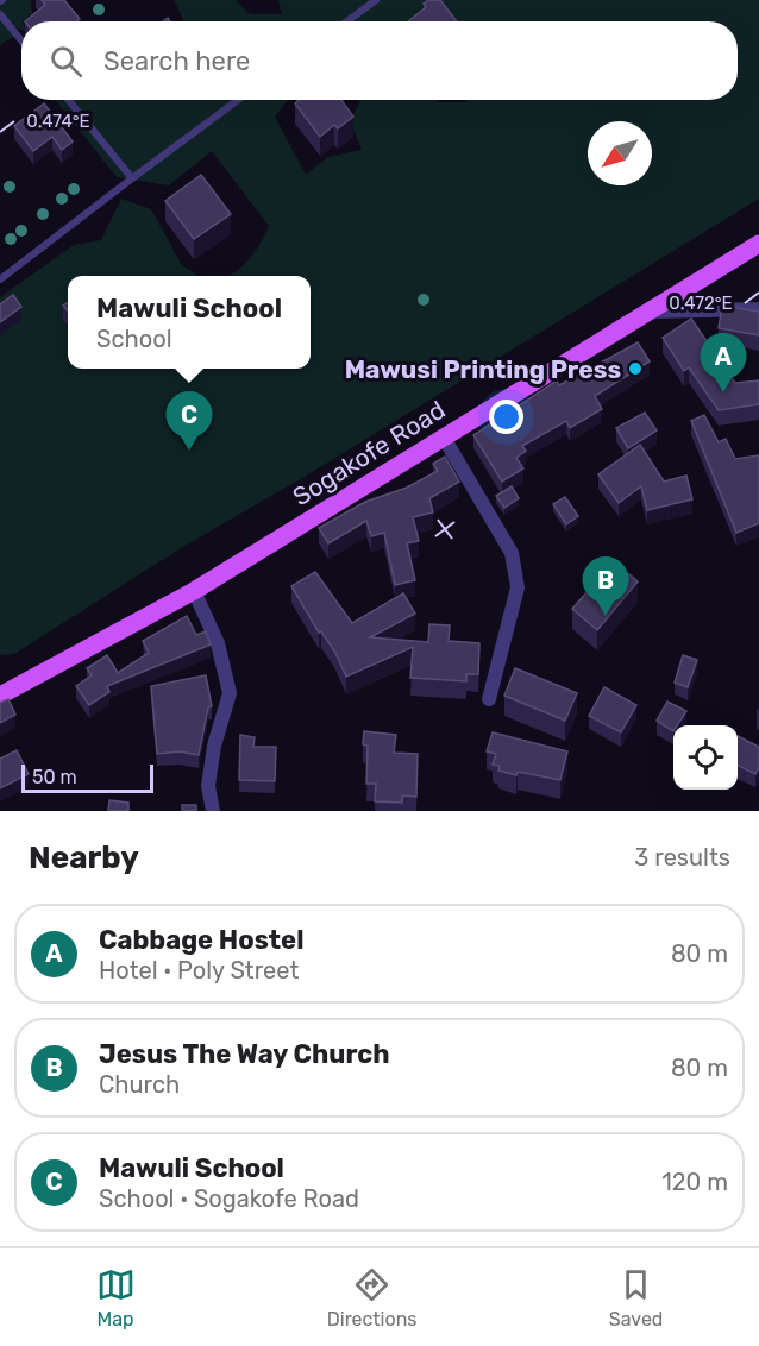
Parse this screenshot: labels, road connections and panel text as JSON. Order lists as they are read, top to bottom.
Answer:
{
  "streets": {
    "main road": ["Sogakofe Road"]
  },
  "places": ["Mawusi Printing Press"],
  "scale_bar": "50 m",
  "north": "bottom left",
  "page": {
    "search": "Search here",
    "popup": ["Mawuli School", "School"],
    "pins": ["A", "C", "B"],
    "scale": "50 m",
    "heading": ["Nearby", "3 results"],
    "list": [
      {
        "mark": "A",
        "name": "Cabbage Hostel",
        "note": "Hotel · Poly Street",
        "value": "80 m"
      },
      {
        "mark": "B",
        "name": "Jesus The Way Church",
        "note": "Church",
        "value": "80 m"
      },
      {
        "mark": "C",
        "name": "Mawuli School",
        "note": "School · Sogakofe Road",
        "value": "120 m"
      }
    ],
    "nav": ["Map", "Directions", "Saved"]
  },
  "coordinates": ["0.474°E", "0.472°E"]
}
